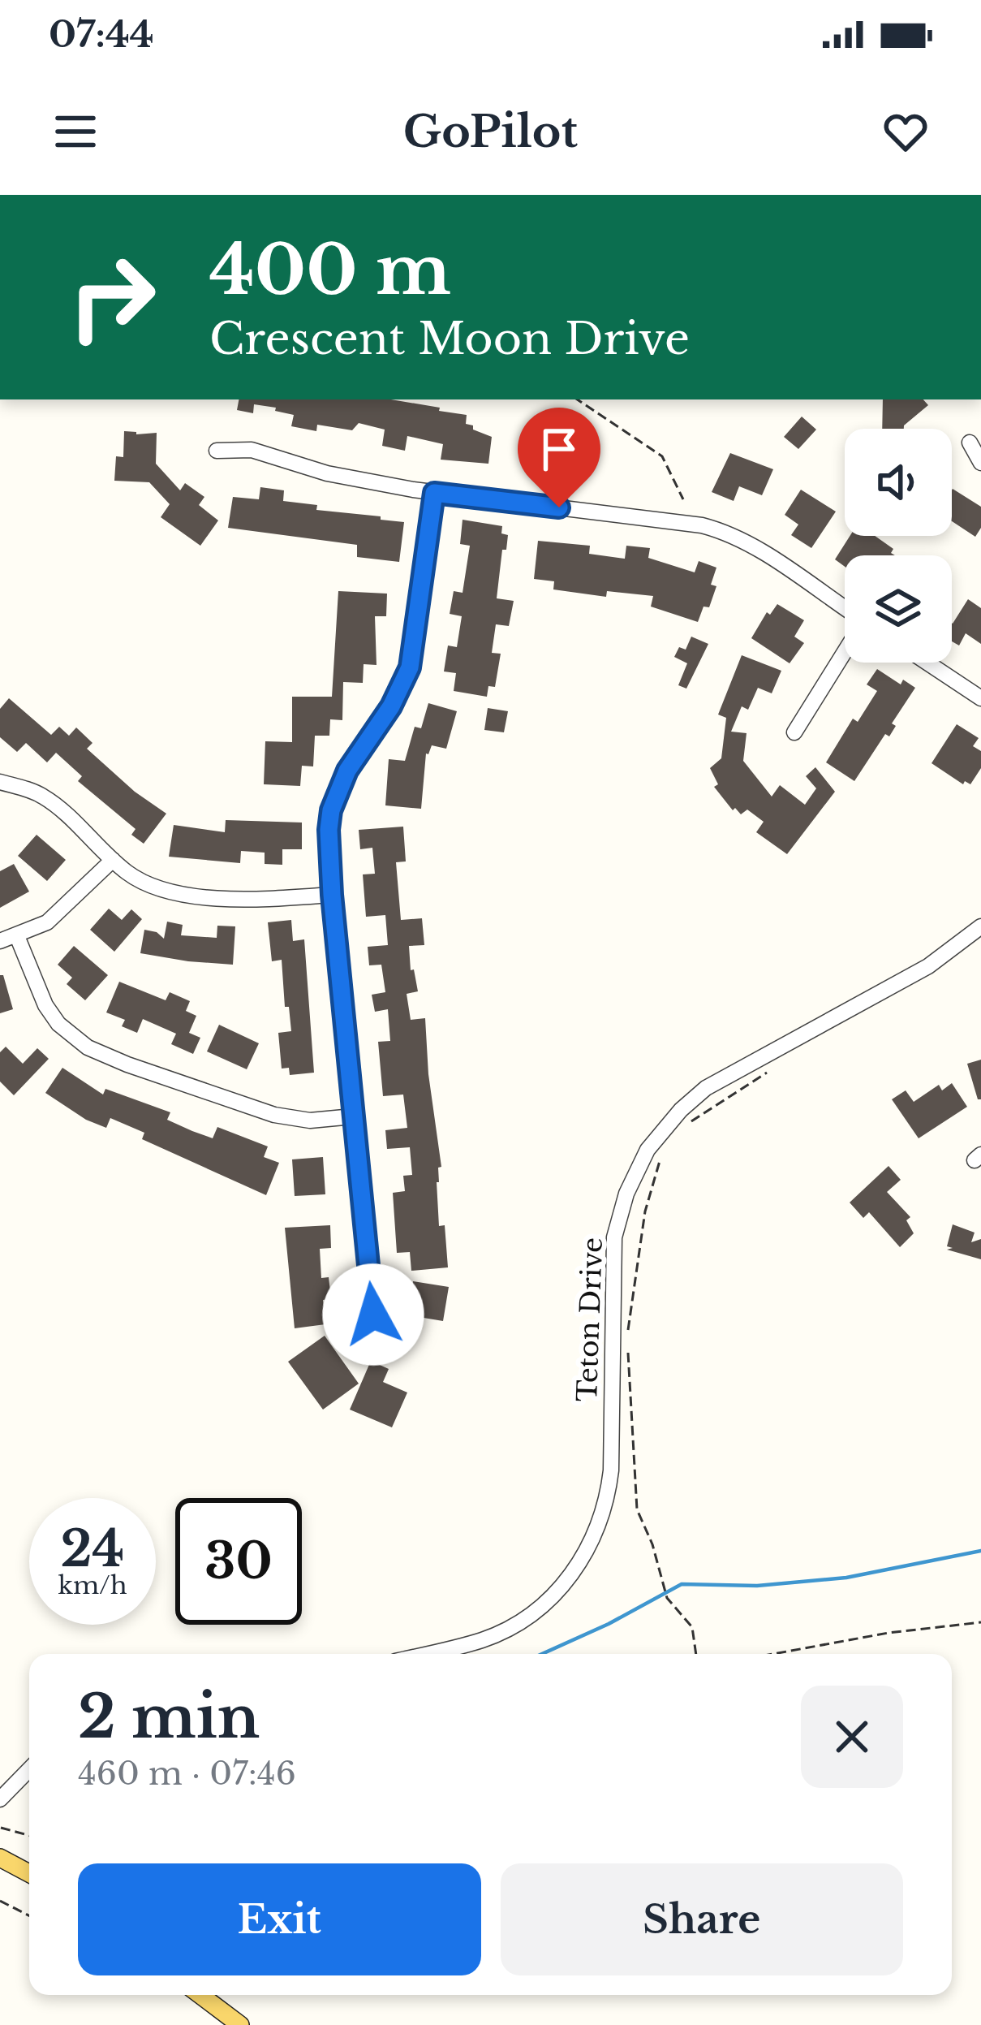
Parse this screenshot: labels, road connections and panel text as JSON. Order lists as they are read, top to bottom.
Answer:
{
  "streets": {
    "street": ["Teton Drive"]
  },
  "page": {
    "status": "07:44",
    "header": "GoPilot",
    "turn": ["400 m", "Crescent Moon Drive"],
    "speed": "24 km/h",
    "limit": "30",
    "heading": ["2 min", "460 m · 07:46"],
    "buttons": ["Exit", "Share"]
  }
}
